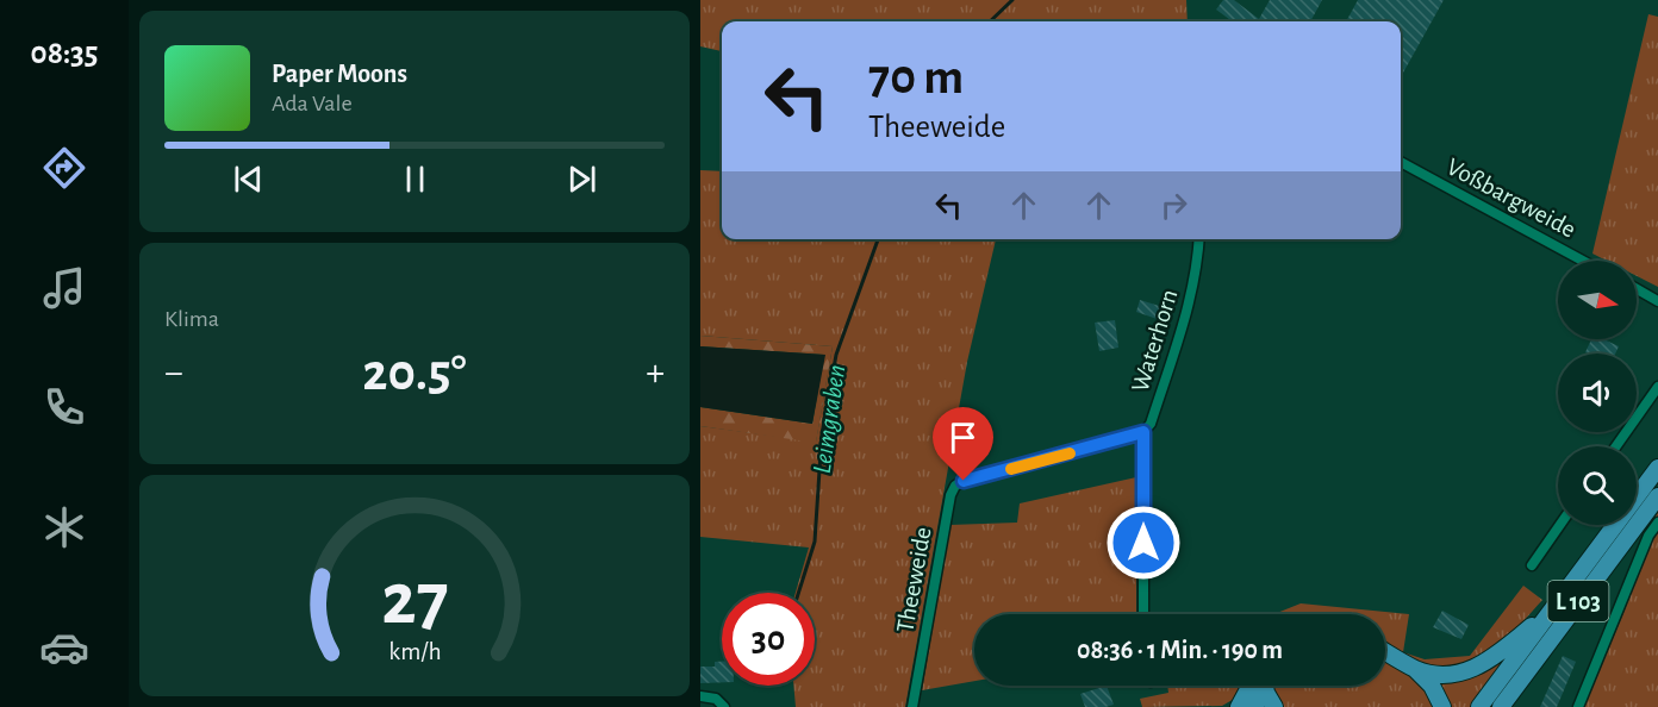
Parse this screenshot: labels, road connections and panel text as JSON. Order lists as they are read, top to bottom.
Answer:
{
  "streets": {
    "highway": ["L 103"],
    "street": ["Voßbargweide", "Waterhorn", "Theeweide"]
  },
  "crossings": [
    ["Waterhorn", "Theeweide"]
  ],
  "water": ["Leimgraben"],
  "north": "right",
  "page": {
    "tabs": "08:35",
    "turn": ["70 m", "Theeweide"],
    "song": ["Paper Moons", "Ada Vale"],
    "tile": "Klima",
    "heat": ["−", "20.5°", "+"],
    "limit": "30",
    "trip": "08:36 · 1 Min. · 190 m",
    "gauge": ["27", "km/h"]
  }
}
